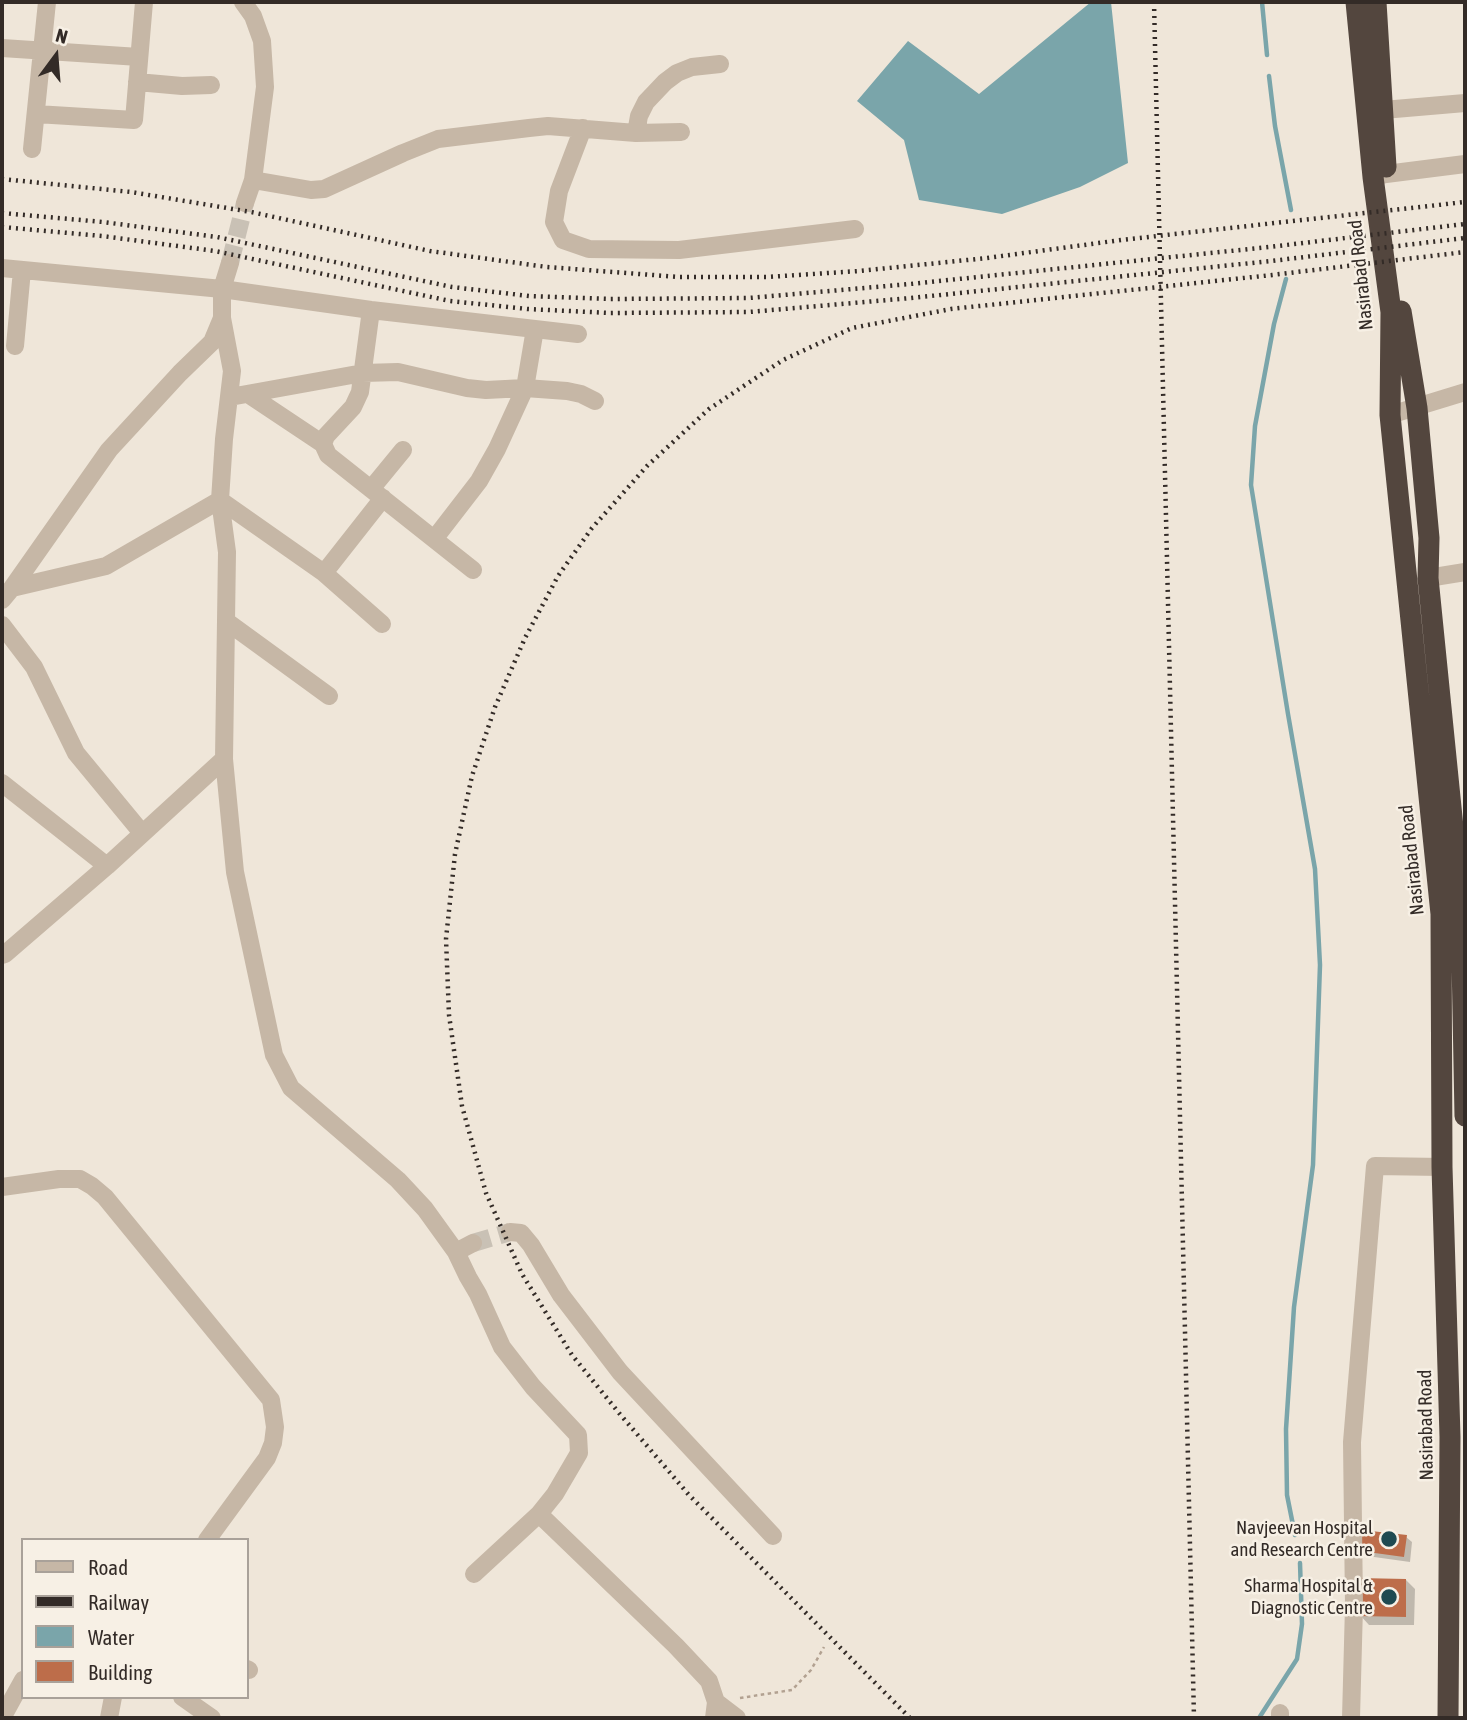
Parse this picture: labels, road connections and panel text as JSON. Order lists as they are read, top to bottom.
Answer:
{
  "streets": {
    "highway": ["Nasirabad Road"]
  },
  "places": ["Navjeevan Hospital and Research Centre", "Sharma Hospital & Diagnostic Centre"],
  "legend": [
    "Road",
    "Railway",
    "Water",
    "Building"
  ],
  "north": "top"
}
